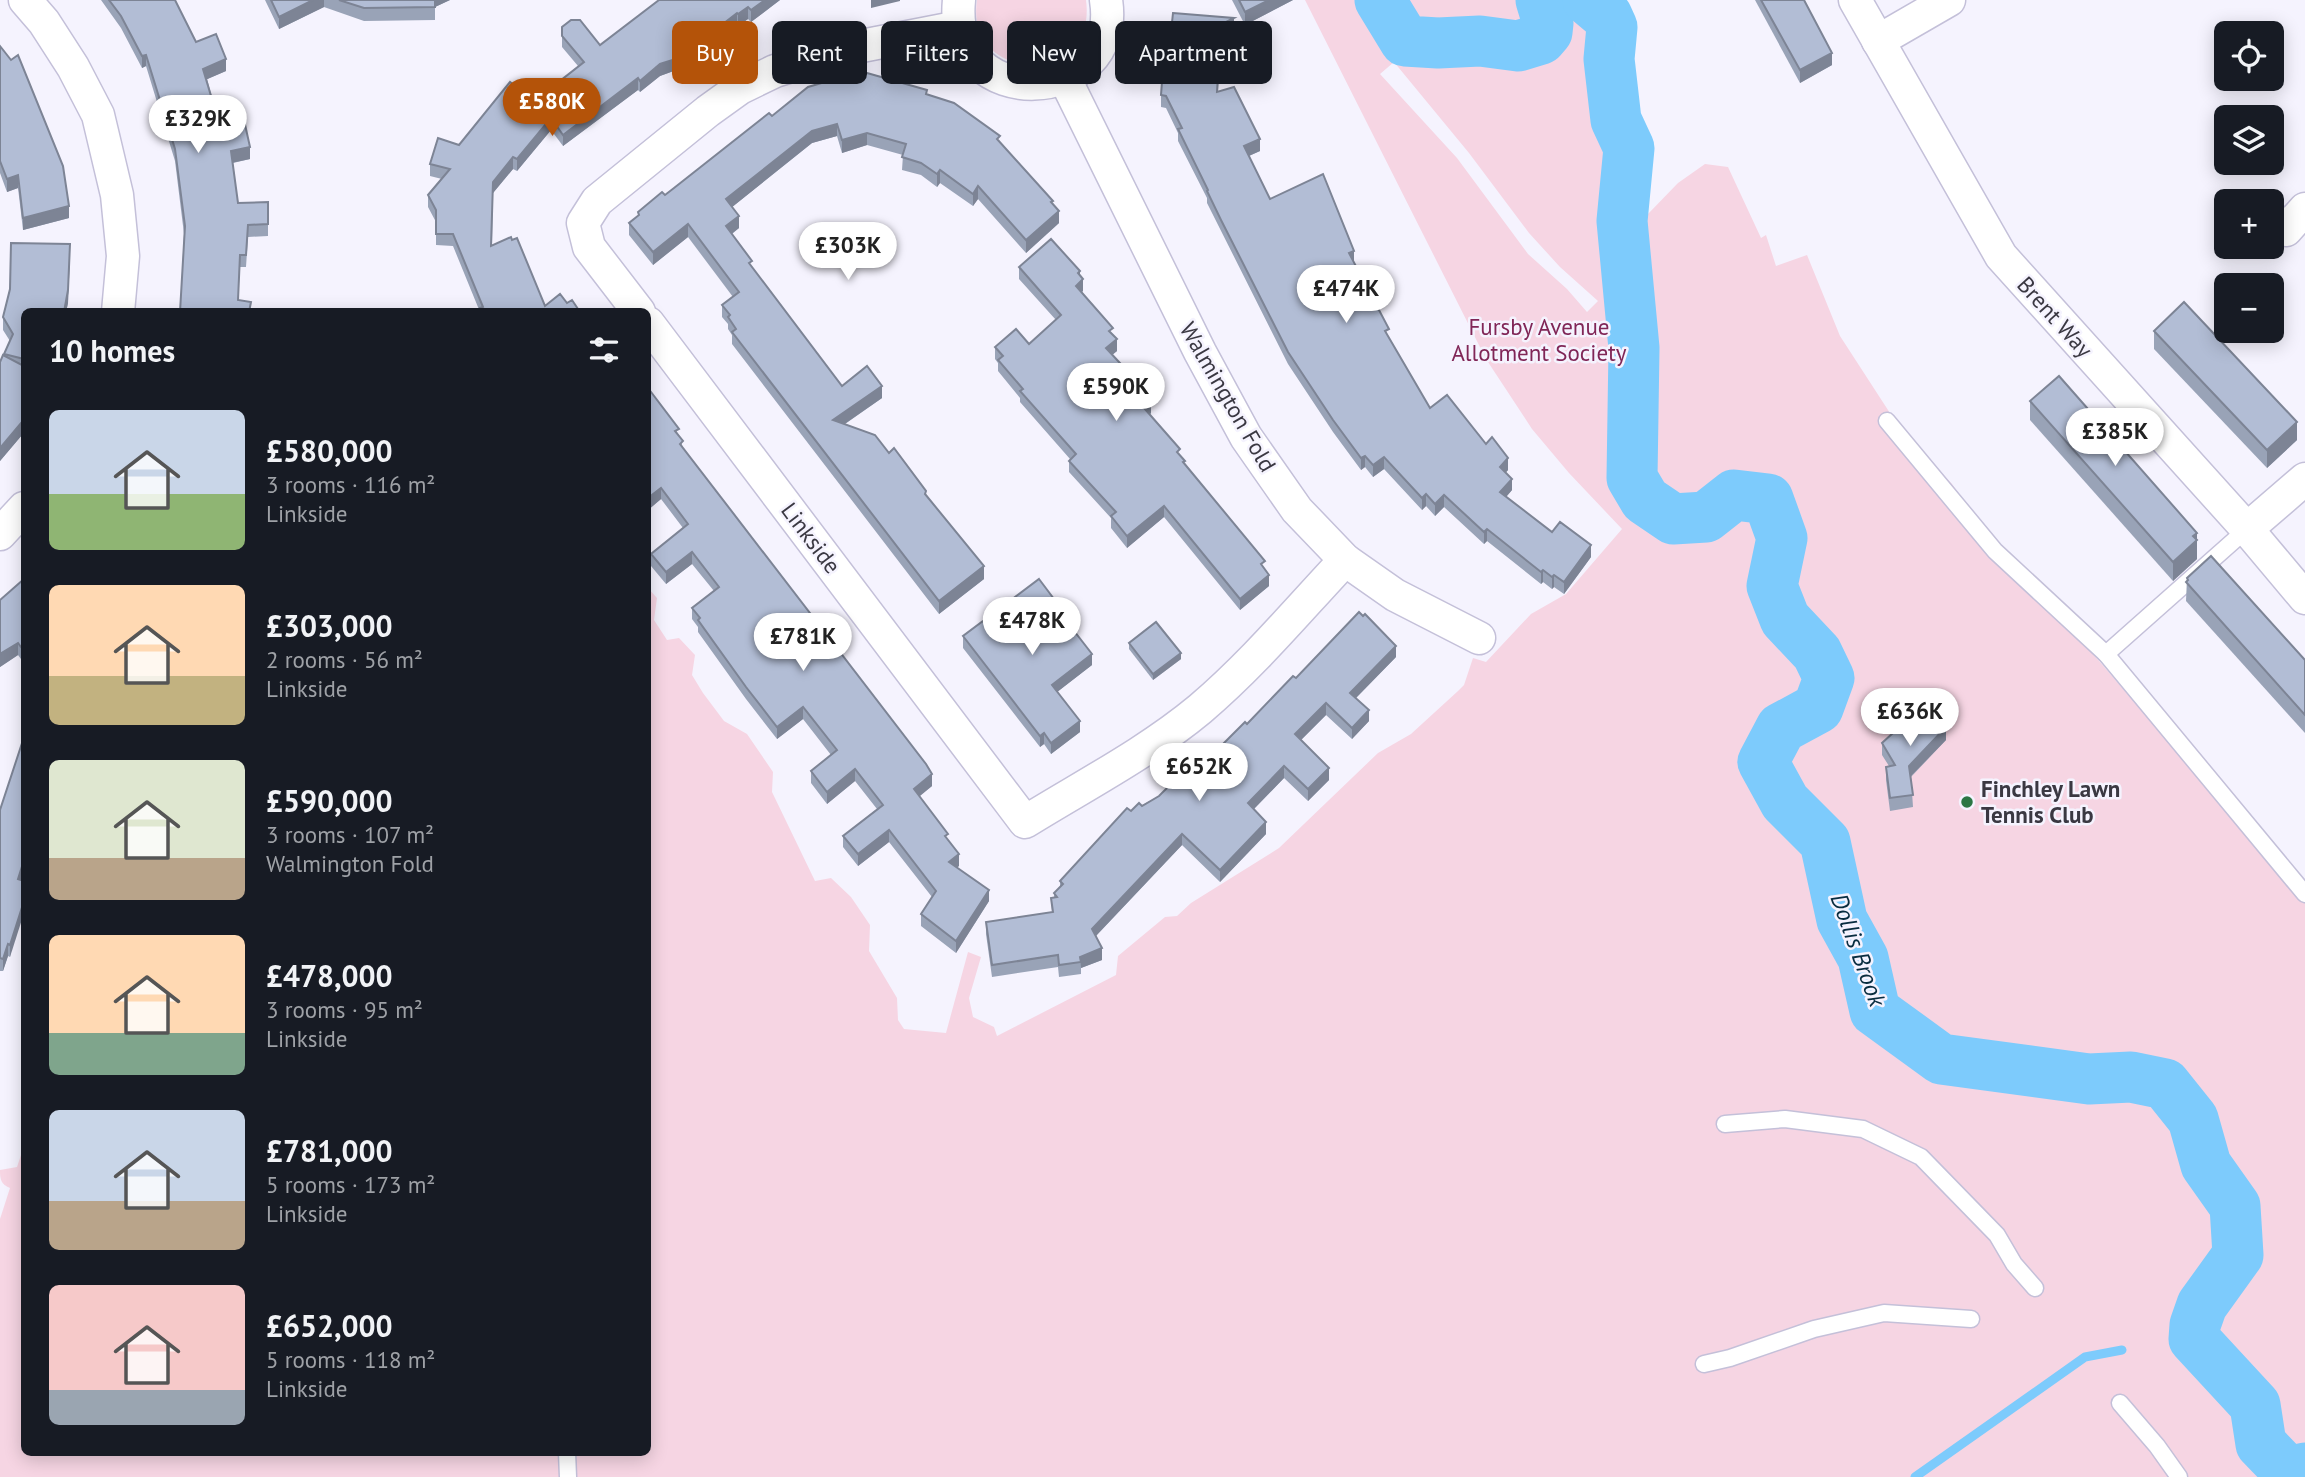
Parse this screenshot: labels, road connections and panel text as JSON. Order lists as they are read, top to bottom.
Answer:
{
  "streets": {
    "street": ["Brent Way", "Walmington Fold", "Linkside"]
  },
  "crossings": [
    ["Walmington Fold", "Linkside"]
  ],
  "water": ["Dollis Brook"],
  "parks": ["Fursby Avenue Allotment Society"],
  "places": ["Finchley Lawn Tennis Club"],
  "page": {
    "map_buttons": ["+", "−"],
    "chip": [
      "Buy",
      "Rent",
      "Filters",
      "New",
      "Apartment"
    ],
    "price": [
      "£580K",
      "£329K",
      "£303K",
      "£474K",
      "£590K",
      "£385K",
      "£478K",
      "£781K",
      "£636K",
      "£652K"
    ],
    "heading": "10 homes",
    "list": [
      {
        "name": "£580,000",
        "note": "3 rooms · 116 m² · Linkside"
      },
      {
        "name": "£303,000",
        "note": "2 rooms · 56 m² · Linkside"
      },
      {
        "name": "£590,000",
        "note": "3 rooms · 107 m² · Walmington Fold"
      },
      {
        "name": "£478,000",
        "note": "3 rooms · 95 m² · Linkside"
      },
      {
        "name": "£781,000",
        "note": "5 rooms · 173 m² · Linkside"
      },
      {
        "name": "£652,000",
        "note": "5 rooms · 118 m² · Linkside"
      }
    ]
  }
}
